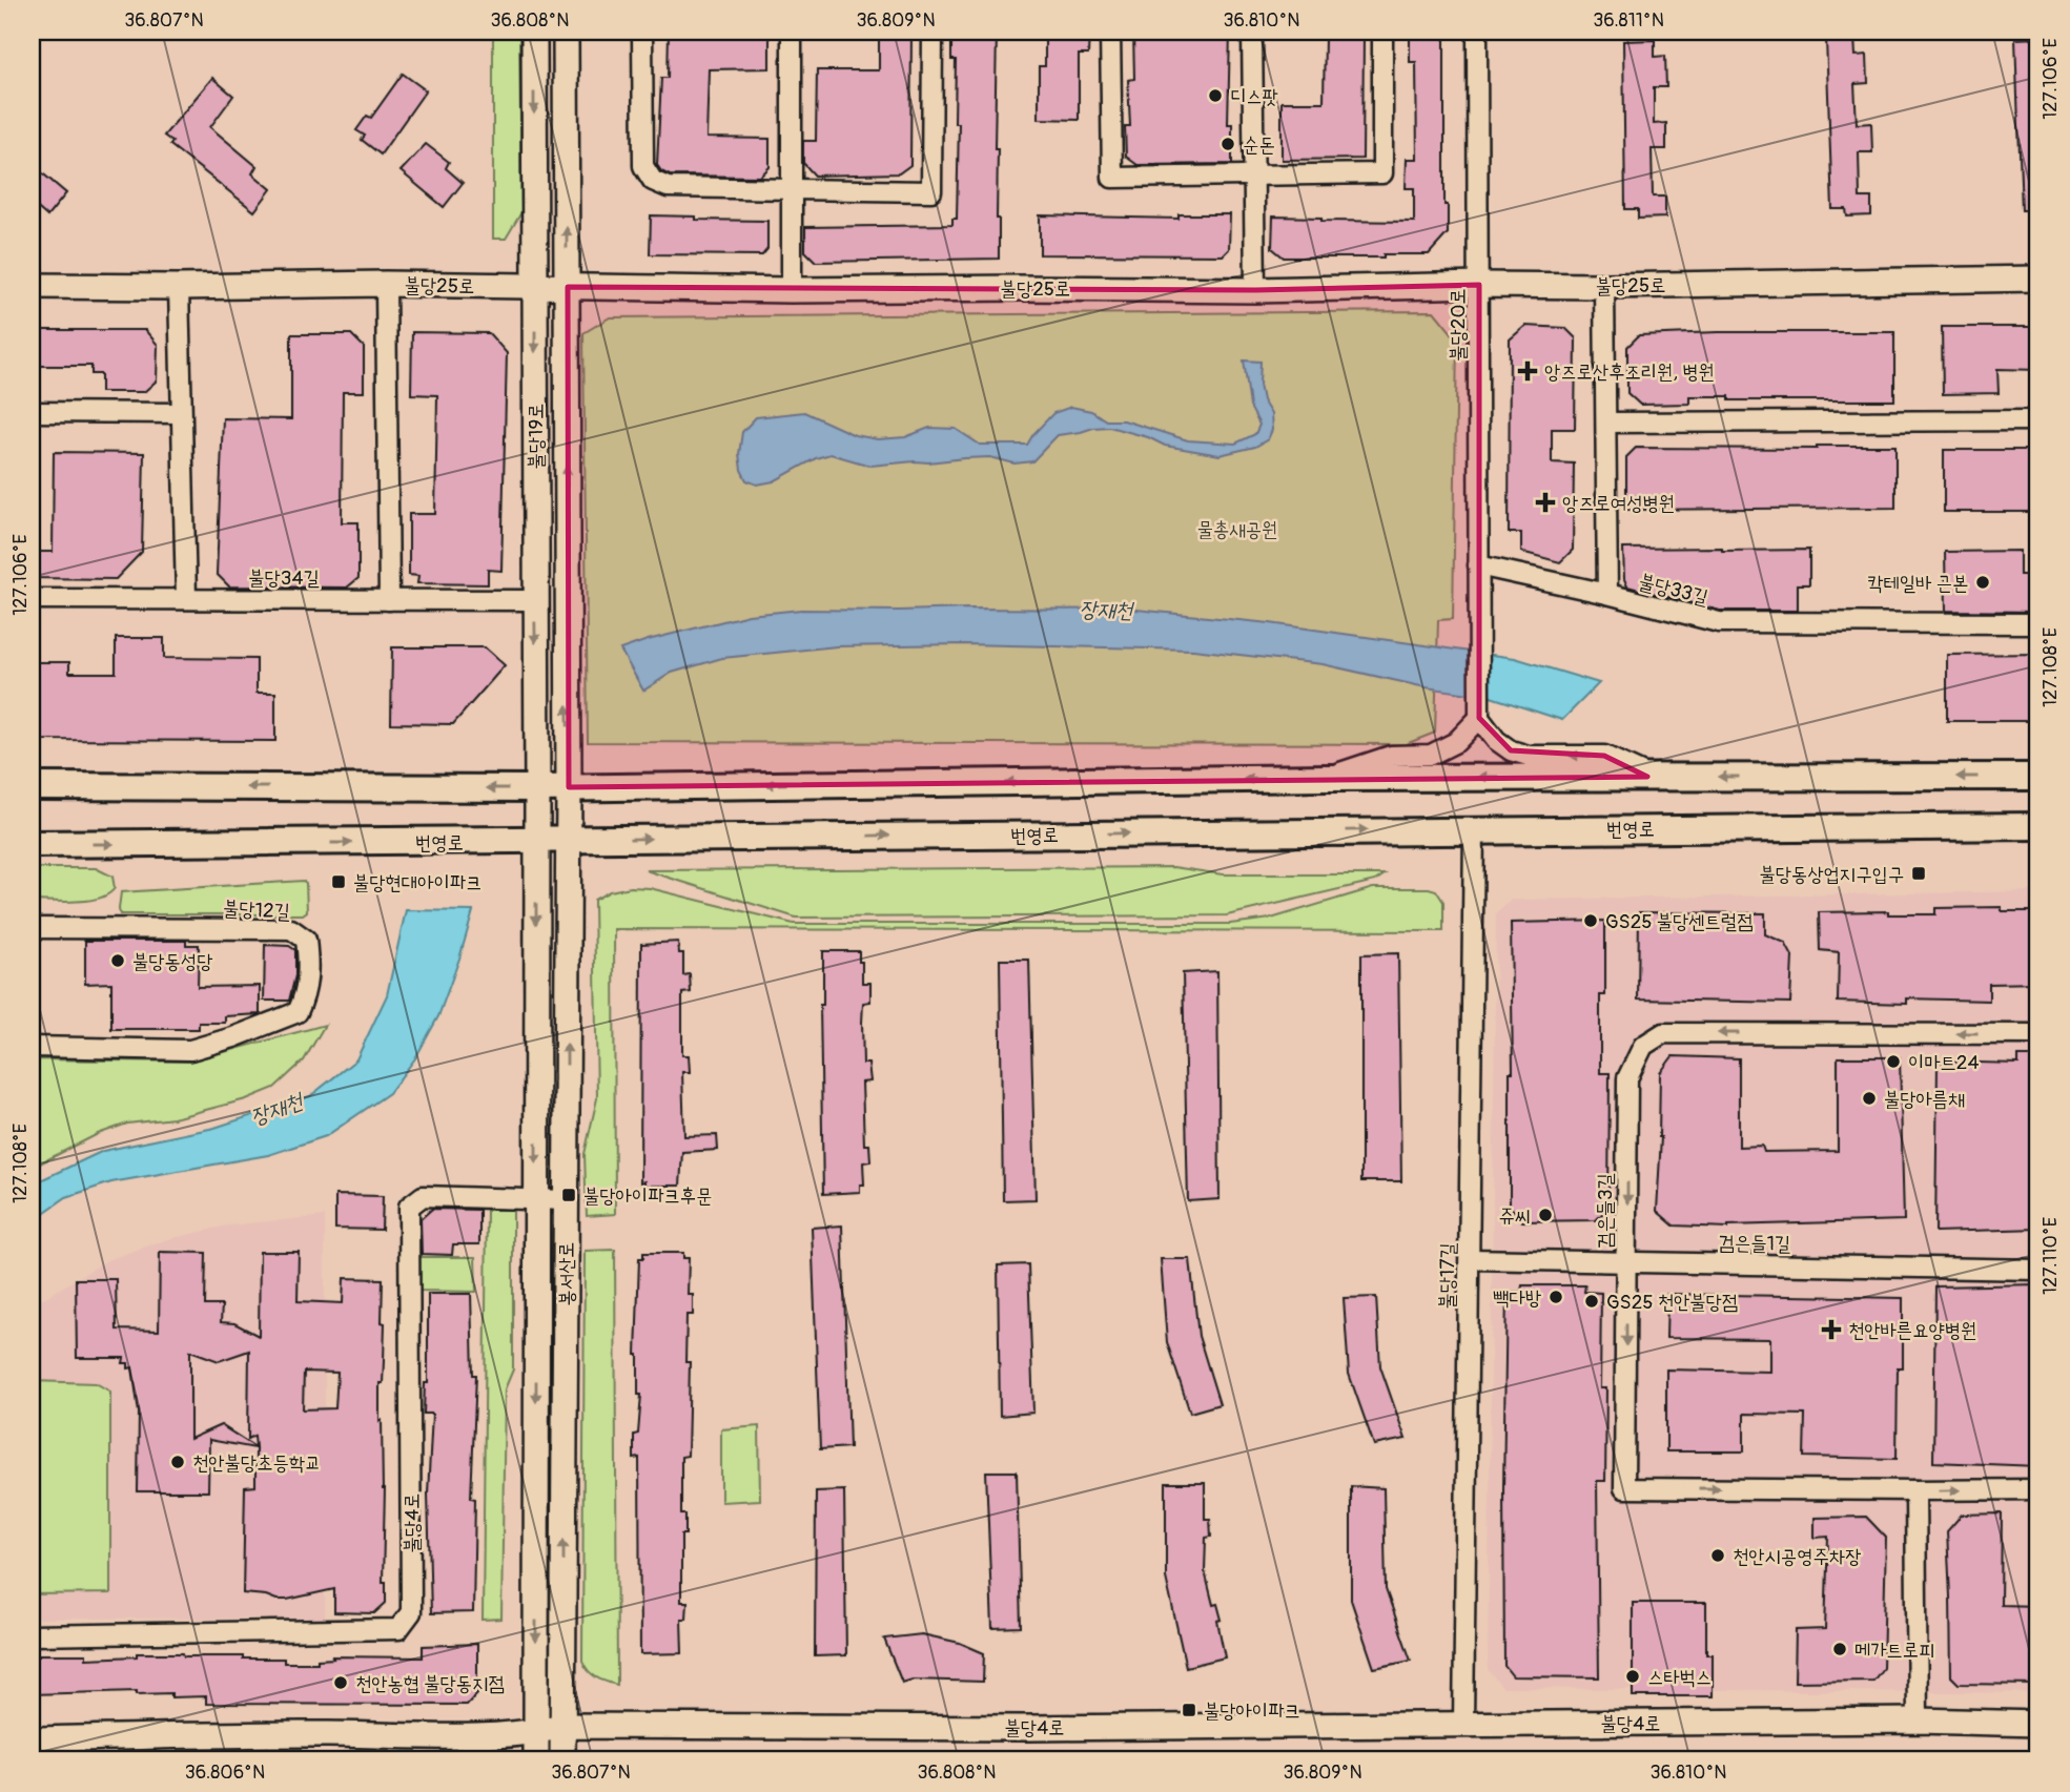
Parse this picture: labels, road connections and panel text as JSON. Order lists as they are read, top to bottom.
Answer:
{
  "streets": {
    "main road": ["번영로"],
    "street": [
      "불당25로",
      "불당20로",
      "불당19로",
      "불당34길",
      "불당33길",
      "불당12길",
      "검은들3길",
      "검은들1길",
      "봉서산로",
      "불당17길",
      "불당4로"
    ]
  },
  "crossings": [
    ["불당25로", "불당20로"],
    ["불당25로", "불당19로"],
    ["불당25로", "불당33길"],
    ["불당19로", "불당34길"],
    ["불당19로", "번영로"],
    ["불당19로", "봉서산로"],
    ["번영로", "봉서산로"],
    ["번영로", "불당17길"],
    ["검은들3길", "검은들1길"],
    ["검은들1길", "불당17길"],
    ["봉서산로", "불당4로"],
    ["불당17길", "불당4로"]
  ],
  "water": ["장재천"],
  "parks": ["물총새공원"],
  "places": {
    "other": [
      "디스팟",
      "순돈",
      "칵테일바 근본",
      "GS25 불당센트럴점",
      "불당동성당",
      "이마트24",
      "불당아름채",
      "쥬씨",
      "빽다방",
      "GS25 천안불당점",
      "천안불당초등학교",
      "천안시공영주차장",
      "메가트로피",
      "스타벅스",
      "천안농협 불당동지점"
    ],
    "health": ["앙즈로산후조리원, 병원", "앙즈로여성병원", "천안바른요양병원"],
    "transit": [
      "불당동상업지구입구",
      "불당현대아이파크",
      "불당아이파크후문",
      "불당아이파크"
    ]
  },
  "coordinates": [
    "36.807°N",
    "36.808°N",
    "36.809°N",
    "36.810°N",
    "36.811°N",
    "127.106°E",
    "127.108°E",
    "127.110°E",
    "36.806°N"
  ]
}
